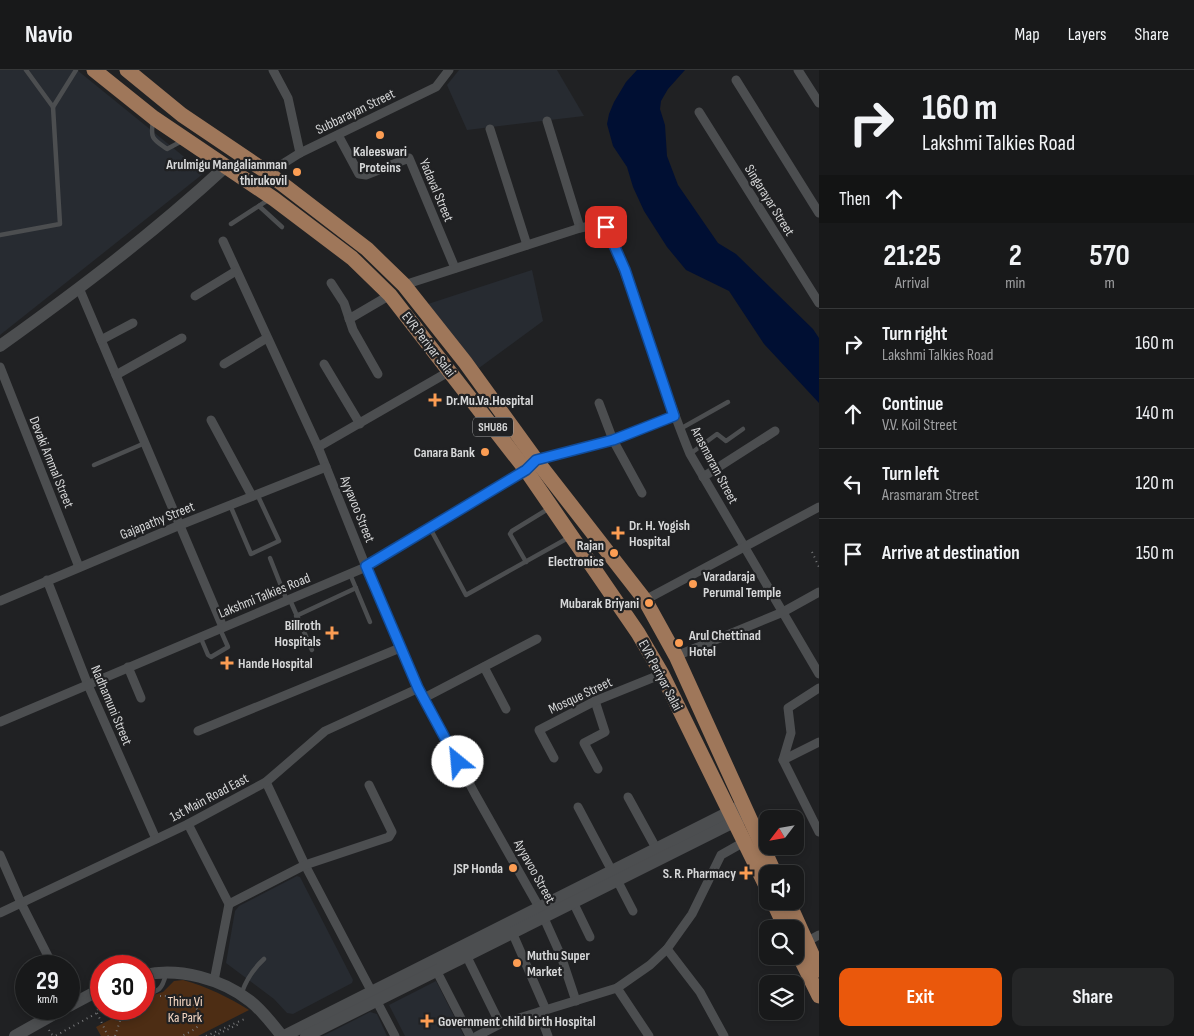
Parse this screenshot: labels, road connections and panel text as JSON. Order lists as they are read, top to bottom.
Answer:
{
  "streets": {
    "main road": ["EVR Periyar Salai", "SHU86"],
    "street": [
      "Subbarayan Street",
      "Yadaval Street",
      "Singarayar Street",
      "Devaki Ammal Street",
      "Arasmaram Street",
      "Ayyavoo Street",
      "Gajapathy Street",
      "Lakshmi Talkies Road",
      "Mosque Street",
      "Nadhamuni Street",
      "1st Main Road East"
    ]
  },
  "crossings": [
    ["Subbarayan Street", "Yadaval Street"],
    ["Subbarayan Street", "EVR Periyar Salai"],
    ["EVR Periyar Salai", "Lakshmi Talkies Road"],
    ["EVR Periyar Salai", "Mosque Street"],
    ["Devaki Ammal Street", "Gajapathy Street"],
    ["Arasmaram Street", "Lakshmi Talkies Road"],
    ["Ayyavoo Street", "Gajapathy Street"],
    ["Ayyavoo Street", "Lakshmi Talkies Road"],
    ["Ayyavoo Street", "1st Main Road East"],
    ["Gajapathy Street", "Nadhamuni Street"],
    ["Lakshmi Talkies Road", "Nadhamuni Street"],
    ["Nadhamuni Street", "1st Main Road East"]
  ],
  "parks": ["Thiru Vi Ka Park"],
  "places": {
    "other": [
      "Kaleeswari Proteins",
      "Arulmigu Mangaliamman thirukovil",
      "Canara Bank",
      "Rajan Electronics",
      "Varadaraja Perumal Temple",
      "Mubarak Briyani",
      "Arul Chettinad Hotel",
      "JSP Honda",
      "Muthu Super Market"
    ],
    "health": [
      "Dr.Mu.Va.Hospital",
      "Dr. H. Yogish Hospital",
      "Billroth Hospitals",
      "Hande Hospital",
      "S. R. Pharmacy",
      "Government child birth Hospital"
    ]
  },
  "north": "bottom left",
  "page": {
    "header": "Navio",
    "nav": ["Map", "Layers", "Share"],
    "turn": ["160 m", "Lakshmi Talkies Road"],
    "then": "Then",
    "eta": [
      "21:25",
      "Arrival",
      "2",
      "min",
      "570",
      "m"
    ],
    "list": [
      {
        "name": "Turn right",
        "note": "Lakshmi Talkies Road",
        "value": "160 m"
      },
      {
        "name": "Continue",
        "note": "V.V. Koil Street",
        "value": "140 m"
      },
      {
        "name": "Turn left",
        "note": "Arasmaram Street",
        "value": "120 m"
      },
      {
        "name": "Arrive at destination",
        "value": "150 m"
      }
    ],
    "speed": "29 km/h",
    "limit": "30",
    "buttons": ["Exit", "Share"]
  }
}
